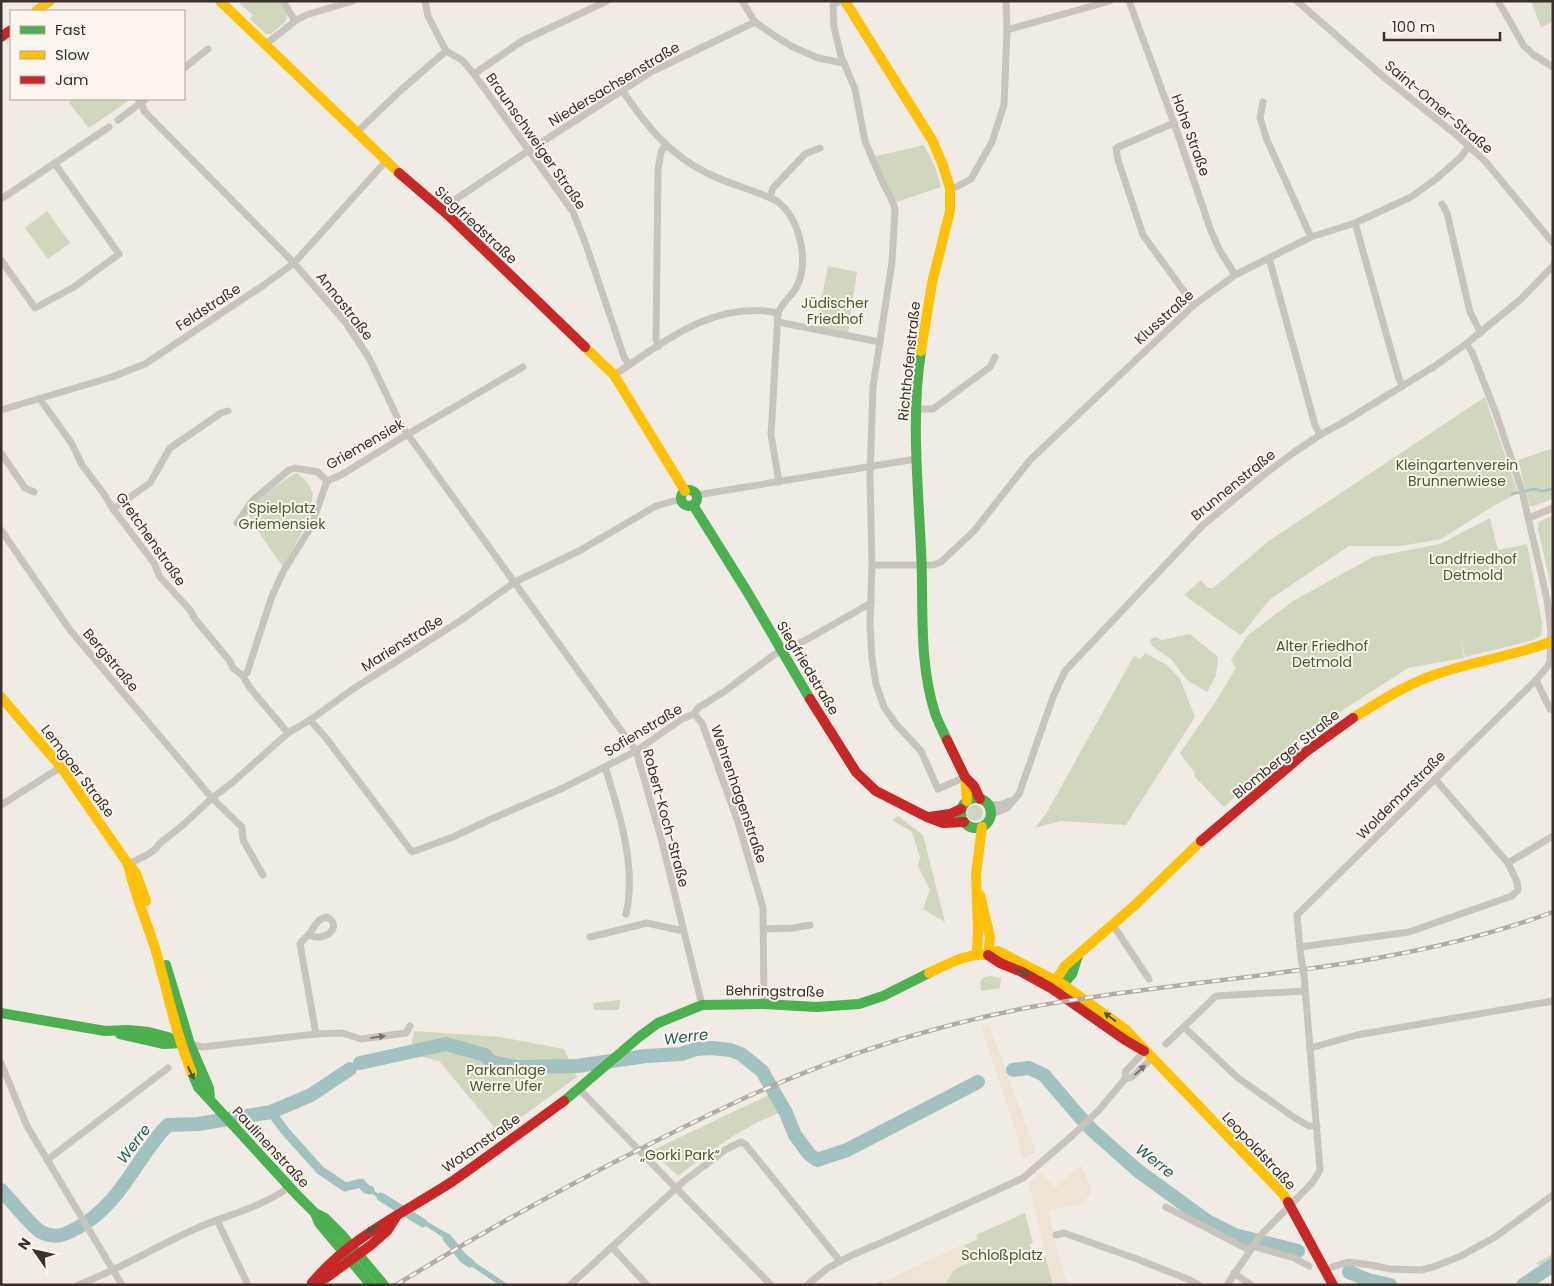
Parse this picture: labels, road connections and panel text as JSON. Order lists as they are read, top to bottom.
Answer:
{
  "streets": {
    "street": [
      "Niedersachsenstraße",
      "Saint-Omer-Straße",
      "Hohe Straße",
      "Braunschweiger Straße",
      "Siegfriedstraße",
      "Annastraße",
      "Feldstraße",
      "Klusstraße",
      "Richthofenstraße",
      "Griemensiek",
      "Brunnenstraße",
      "Gretchenstraße",
      "Marienstraße",
      "Bergstraße",
      "Sofienstraße",
      "Blomberger Straße",
      "Lemgoer Straße",
      "Wehrenhagenstraße",
      "Woldemarstraße",
      "Robert-Koch-Straße",
      "Behringstraße",
      "Wotanstraße",
      "Paulinenstraße",
      "Leopoldstraße"
    ]
  },
  "crossings": [
    ["Niedersachsenstraße", "Braunschweiger Straße"],
    ["Niedersachsenstraße", "Siegfriedstraße"],
    ["Saint-Omer-Straße", "Klusstraße"],
    ["Hohe Straße", "Klusstraße"],
    ["Siegfriedstraße", "Feldstraße"],
    ["Siegfriedstraße", "Richthofenstraße"],
    ["Siegfriedstraße", "Brunnenstraße"],
    ["Siegfriedstraße", "Marienstraße"],
    ["Siegfriedstraße", "Sofienstraße"],
    ["Annastraße", "Feldstraße"],
    ["Annastraße", "Griemensiek"],
    ["Annastraße", "Marienstraße"],
    ["Annastraße", "Robert-Koch-Straße"],
    ["Feldstraße", "Gretchenstraße"],
    ["Klusstraße", "Richthofenstraße"],
    ["Richthofenstraße", "Brunnenstraße"],
    ["Griemensiek", "Gretchenstraße"],
    ["Brunnenstraße", "Woldemarstraße"],
    ["Gretchenstraße", "Marienstraße"],
    ["Marienstraße", "Bergstraße"],
    ["Marienstraße", "Sofienstraße"],
    ["Marienstraße", "Lemgoer Straße"],
    ["Marienstraße", "Robert-Koch-Straße"],
    ["Sofienstraße", "Wehrenhagenstraße"],
    ["Sofienstraße", "Robert-Koch-Straße"],
    ["Blomberger Straße", "Woldemarstraße"],
    ["Blomberger Straße", "Behringstraße"],
    ["Blomberger Straße", "Leopoldstraße"],
    ["Lemgoer Straße", "Paulinenstraße"],
    ["Wehrenhagenstraße", "Behringstraße"],
    ["Woldemarstraße", "Leopoldstraße"],
    ["Robert-Koch-Straße", "Behringstraße"],
    ["Behringstraße", "Wotanstraße"],
    ["Behringstraße", "Leopoldstraße"],
    ["Wotanstraße", "Paulinenstraße"]
  ],
  "water": ["Werre"],
  "parks": [
    "Jüdischer Friedhof",
    "Kleingartenverein Brunnenwiese",
    "Spielplatz Griemensiek",
    "Landfriedhof Detmold",
    "Alter Friedhof Detmold",
    "Parkanlage Werre Ufer",
    "„Gorki Park“",
    "Schloßplatz"
  ],
  "legend": ["Fast", "Slow", "Jam"],
  "scale_bar": "100 m",
  "north": "top left"
}
